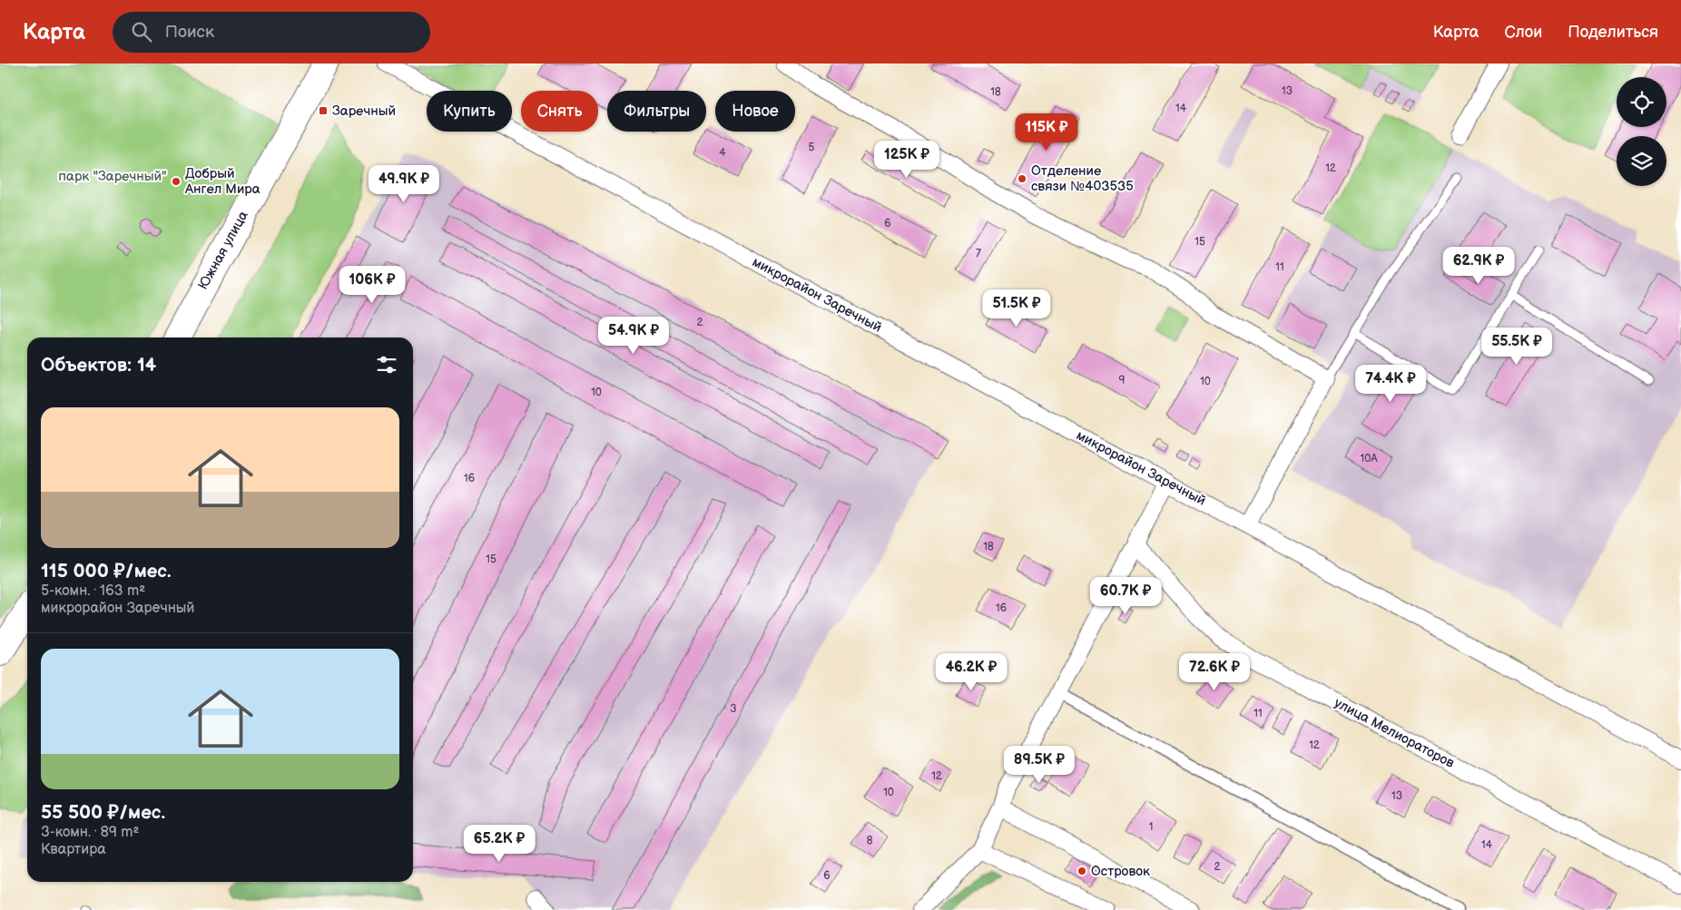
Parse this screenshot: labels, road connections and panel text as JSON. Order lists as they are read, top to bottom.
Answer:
{
  "streets": {
    "main road": ["Южная улица"],
    "street": ["микрорайон Заречный", "улица Мелиораторов"]
  },
  "parks": ["парк \"Заречный\""],
  "places": {
    "transit": ["Заречный"],
    "other": ["Отделение связи №403535", "Добрый Ангел Мира", "Островок"]
  },
  "house_numbers": [
    "13",
    "18",
    "14",
    "5",
    "4",
    "12",
    "6",
    "15",
    "7",
    "11",
    "2",
    "9",
    "10",
    "10",
    "10А",
    "16",
    "18",
    "15",
    "16",
    "3",
    "11",
    "12",
    "12",
    "10",
    "13",
    "1",
    "8",
    "14",
    "2",
    "6"
  ],
  "page": {
    "header": "Карта",
    "search": "Поиск",
    "nav": ["Карта", "Слои", "Поделиться"],
    "chip": [
      "Купить",
      "Снять",
      "Фильтры",
      "Новое"
    ],
    "price": [
      "115K ₽",
      "125K ₽",
      "49.9K ₽",
      "62.9K ₽",
      "106K ₽",
      "51.5K ₽",
      "54.9K ₽",
      "55.5K ₽",
      "74.4K ₽",
      "60.7K ₽",
      "46.2K ₽",
      "72.6K ₽",
      "89.5K ₽",
      "65.2K ₽"
    ],
    "heading": "Объектов: 14",
    "list": [
      {
        "name": "115 000 ₽/мес.",
        "note": "5-комн. · 163 m² · микрорайон Заречный"
      },
      {
        "name": "55 500 ₽/мес.",
        "note": "3-комн. · 89 m² · Квартира"
      }
    ]
  }
}
